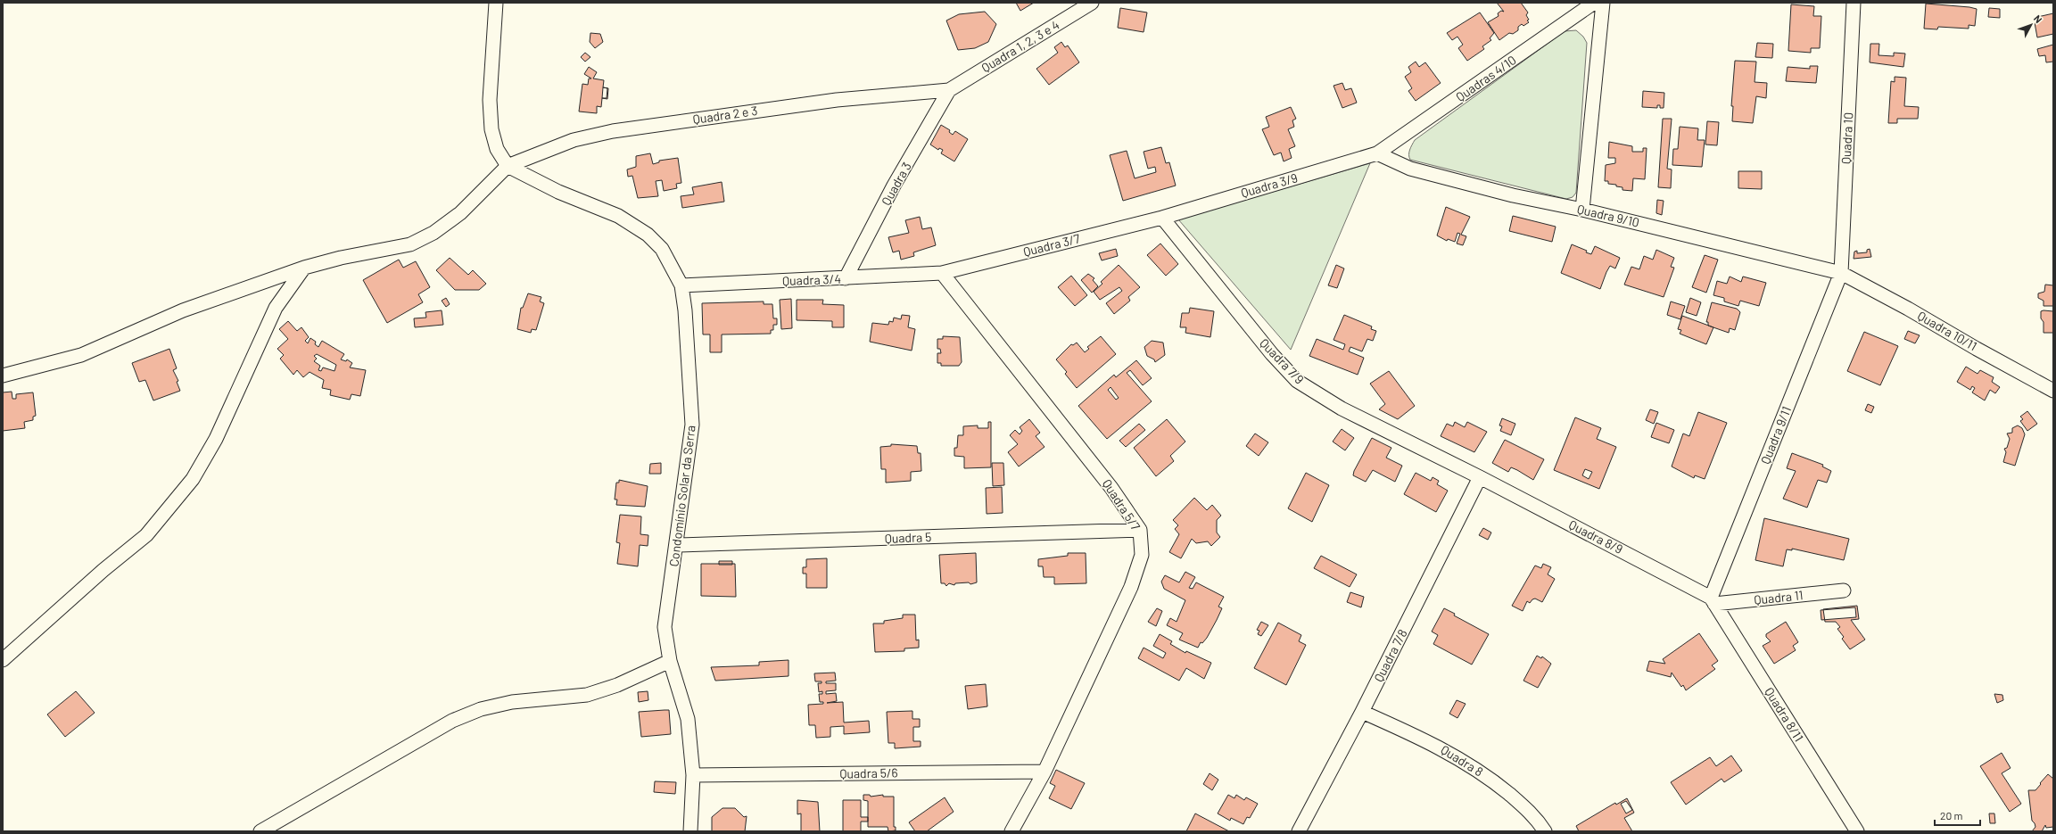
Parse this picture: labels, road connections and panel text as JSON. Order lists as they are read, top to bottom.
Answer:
{
  "streets": {
    "street": [
      "Quadra 1, 2, 3 e 4",
      "Quadras 4/10",
      "Quadra 2 e 3",
      "Quadra 10",
      "Quadra 3",
      "Quadra 3/9",
      "Quadra 9/10",
      "Quadra 3/7",
      "Quadra 3/4",
      "Quadra 10/11",
      "Quadra 7/9",
      "Quadra 9/11",
      "Condomínio Solar da Serra",
      "Quadra 5/7",
      "Quadra 8/9",
      "Quadra 5",
      "Quadra 11",
      "Quadra 7/8",
      "Quadra 8/11",
      "Quadra 8",
      "Quadra 5/6"
    ]
  },
  "crossings": [
    ["Quadra 1, 2, 3 e 4", "Quadra 2 e 3"],
    ["Quadra 1, 2, 3 e 4", "Quadra 3"],
    ["Quadras 4/10", "Quadra 3/9"],
    ["Quadras 4/10", "Quadra 9/10"],
    ["Quadra 2 e 3", "Quadra 3"],
    ["Quadra 2 e 3", "Condomínio Solar da Serra"],
    ["Quadra 10", "Quadra 9/10"],
    ["Quadra 10", "Quadra 10/11"],
    ["Quadra 10", "Quadra 9/11"],
    ["Quadra 3", "Quadra 3/4"],
    ["Quadra 3/9", "Quadra 9/10"],
    ["Quadra 3/9", "Quadra 3/7"],
    ["Quadra 3/9", "Quadra 7/9"],
    ["Quadra 9/10", "Quadra 10/11"],
    ["Quadra 9/10", "Quadra 9/11"],
    ["Quadra 3/7", "Quadra 3/4"],
    ["Quadra 3/7", "Quadra 7/9"],
    ["Quadra 3/7", "Quadra 5/7"],
    ["Quadra 3/4", "Condomínio Solar da Serra"],
    ["Quadra 3/4", "Quadra 5/7"],
    ["Quadra 10/11", "Quadra 9/11"],
    ["Quadra 7/9", "Quadra 8/9"],
    ["Quadra 7/9", "Quadra 7/8"],
    ["Quadra 9/11", "Quadra 8/9"],
    ["Quadra 9/11", "Quadra 11"],
    ["Quadra 9/11", "Quadra 8/11"],
    ["Condomínio Solar da Serra", "Quadra 5"],
    ["Condomínio Solar da Serra", "Quadra 5/6"],
    ["Quadra 5/7", "Quadra 5"],
    ["Quadra 5/7", "Quadra 5/6"],
    ["Quadra 8/9", "Quadra 11"],
    ["Quadra 8/9", "Quadra 7/8"],
    ["Quadra 8/9", "Quadra 8/11"],
    ["Quadra 11", "Quadra 8/11"],
    ["Quadra 7/8", "Quadra 8"]
  ],
  "scale_bar": "20 m",
  "north": "top right"
}
